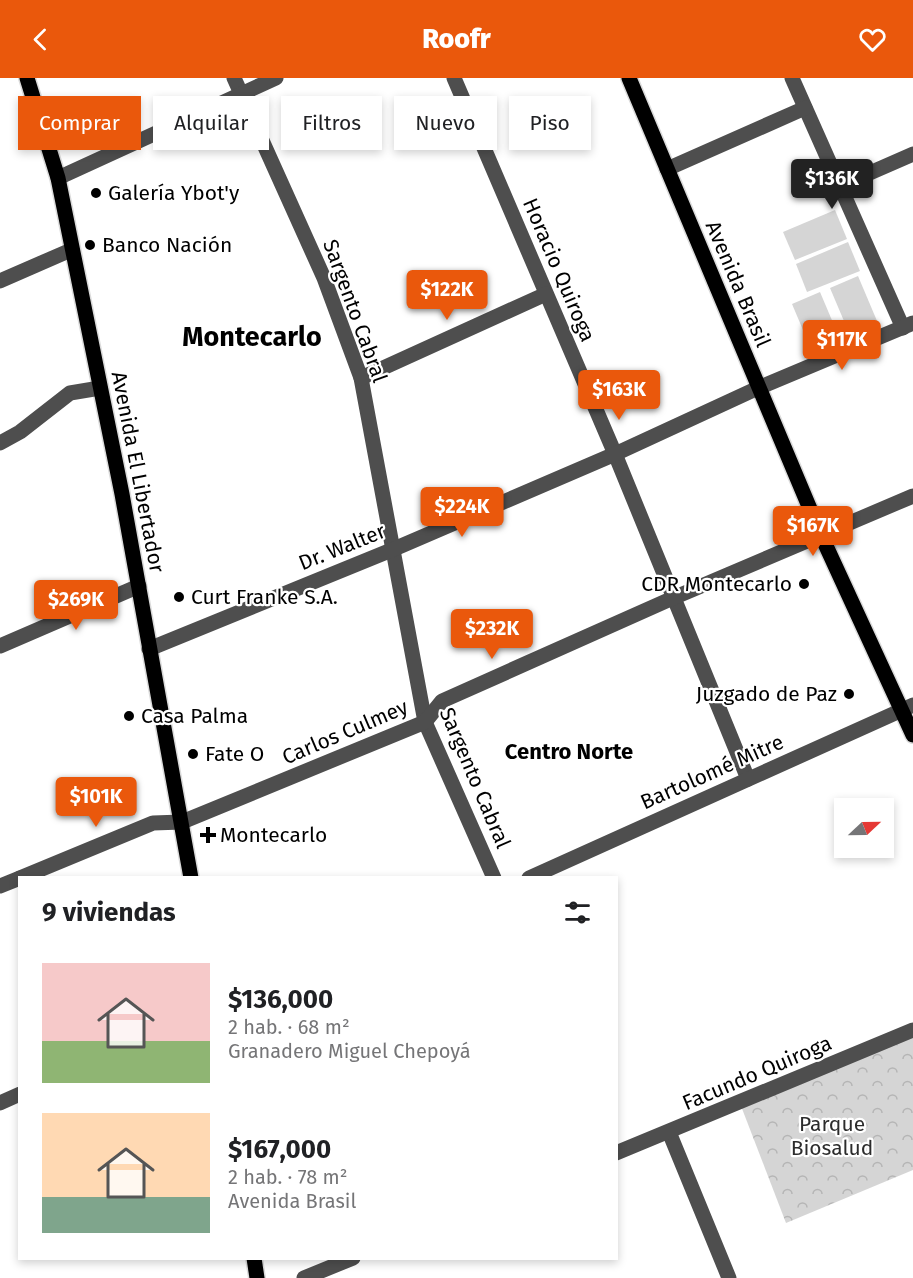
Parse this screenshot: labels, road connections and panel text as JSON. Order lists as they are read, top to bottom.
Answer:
{
  "streets": {
    "main road": ["Avenida Brasil", "Avenida El Libertador"],
    "street": [
      "Horacio Quiroga",
      "Sargento Cabral",
      "Dr. Walter",
      "Carlos Culmey",
      "Bartolomé Mitre",
      "Facundo Quiroga"
    ]
  },
  "crossings": [
    ["Horacio Quiroga", "Dr. Walter"],
    ["Horacio Quiroga", "Carlos Culmey"],
    ["Horacio Quiroga", "Bartolomé Mitre"],
    ["Avenida Brasil", "Dr. Walter"],
    ["Avenida Brasil", "Carlos Culmey"],
    ["Avenida Brasil", "Bartolomé Mitre"],
    ["Sargento Cabral", "Dr. Walter"],
    ["Sargento Cabral", "Carlos Culmey"],
    ["Avenida El Libertador", "Dr. Walter"],
    ["Avenida El Libertador", "Carlos Culmey"]
  ],
  "districts": ["Montecarlo", "Centro Norte"],
  "parks": ["Parque Biosalud"],
  "places": {
    "other": [
      "Galería Ybot'y",
      "Banco Nación",
      "CDR Montecarlo",
      "Curt Franke S.A.",
      "Juzgado de Paz",
      "Casa Palma",
      "Fate O"
    ],
    "health": ["Montecarlo"]
  },
  "north": "right",
  "page": {
    "header": "Roofr",
    "chip": [
      "Comprar",
      "Alquilar",
      "Filtros",
      "Nuevo",
      "Piso"
    ],
    "price": [
      "$136K",
      "$122K",
      "$117K",
      "$163K",
      "$224K",
      "$167K",
      "$269K",
      "$232K",
      "$101K"
    ],
    "heading": "9 viviendas",
    "list": [
      {
        "name": "$136,000",
        "note": "2 hab. · 68 m² · Granadero Miguel Chepoyá"
      },
      {
        "name": "$167,000",
        "note": "2 hab. · 78 m² · Avenida Brasil"
      }
    ]
  }
}
